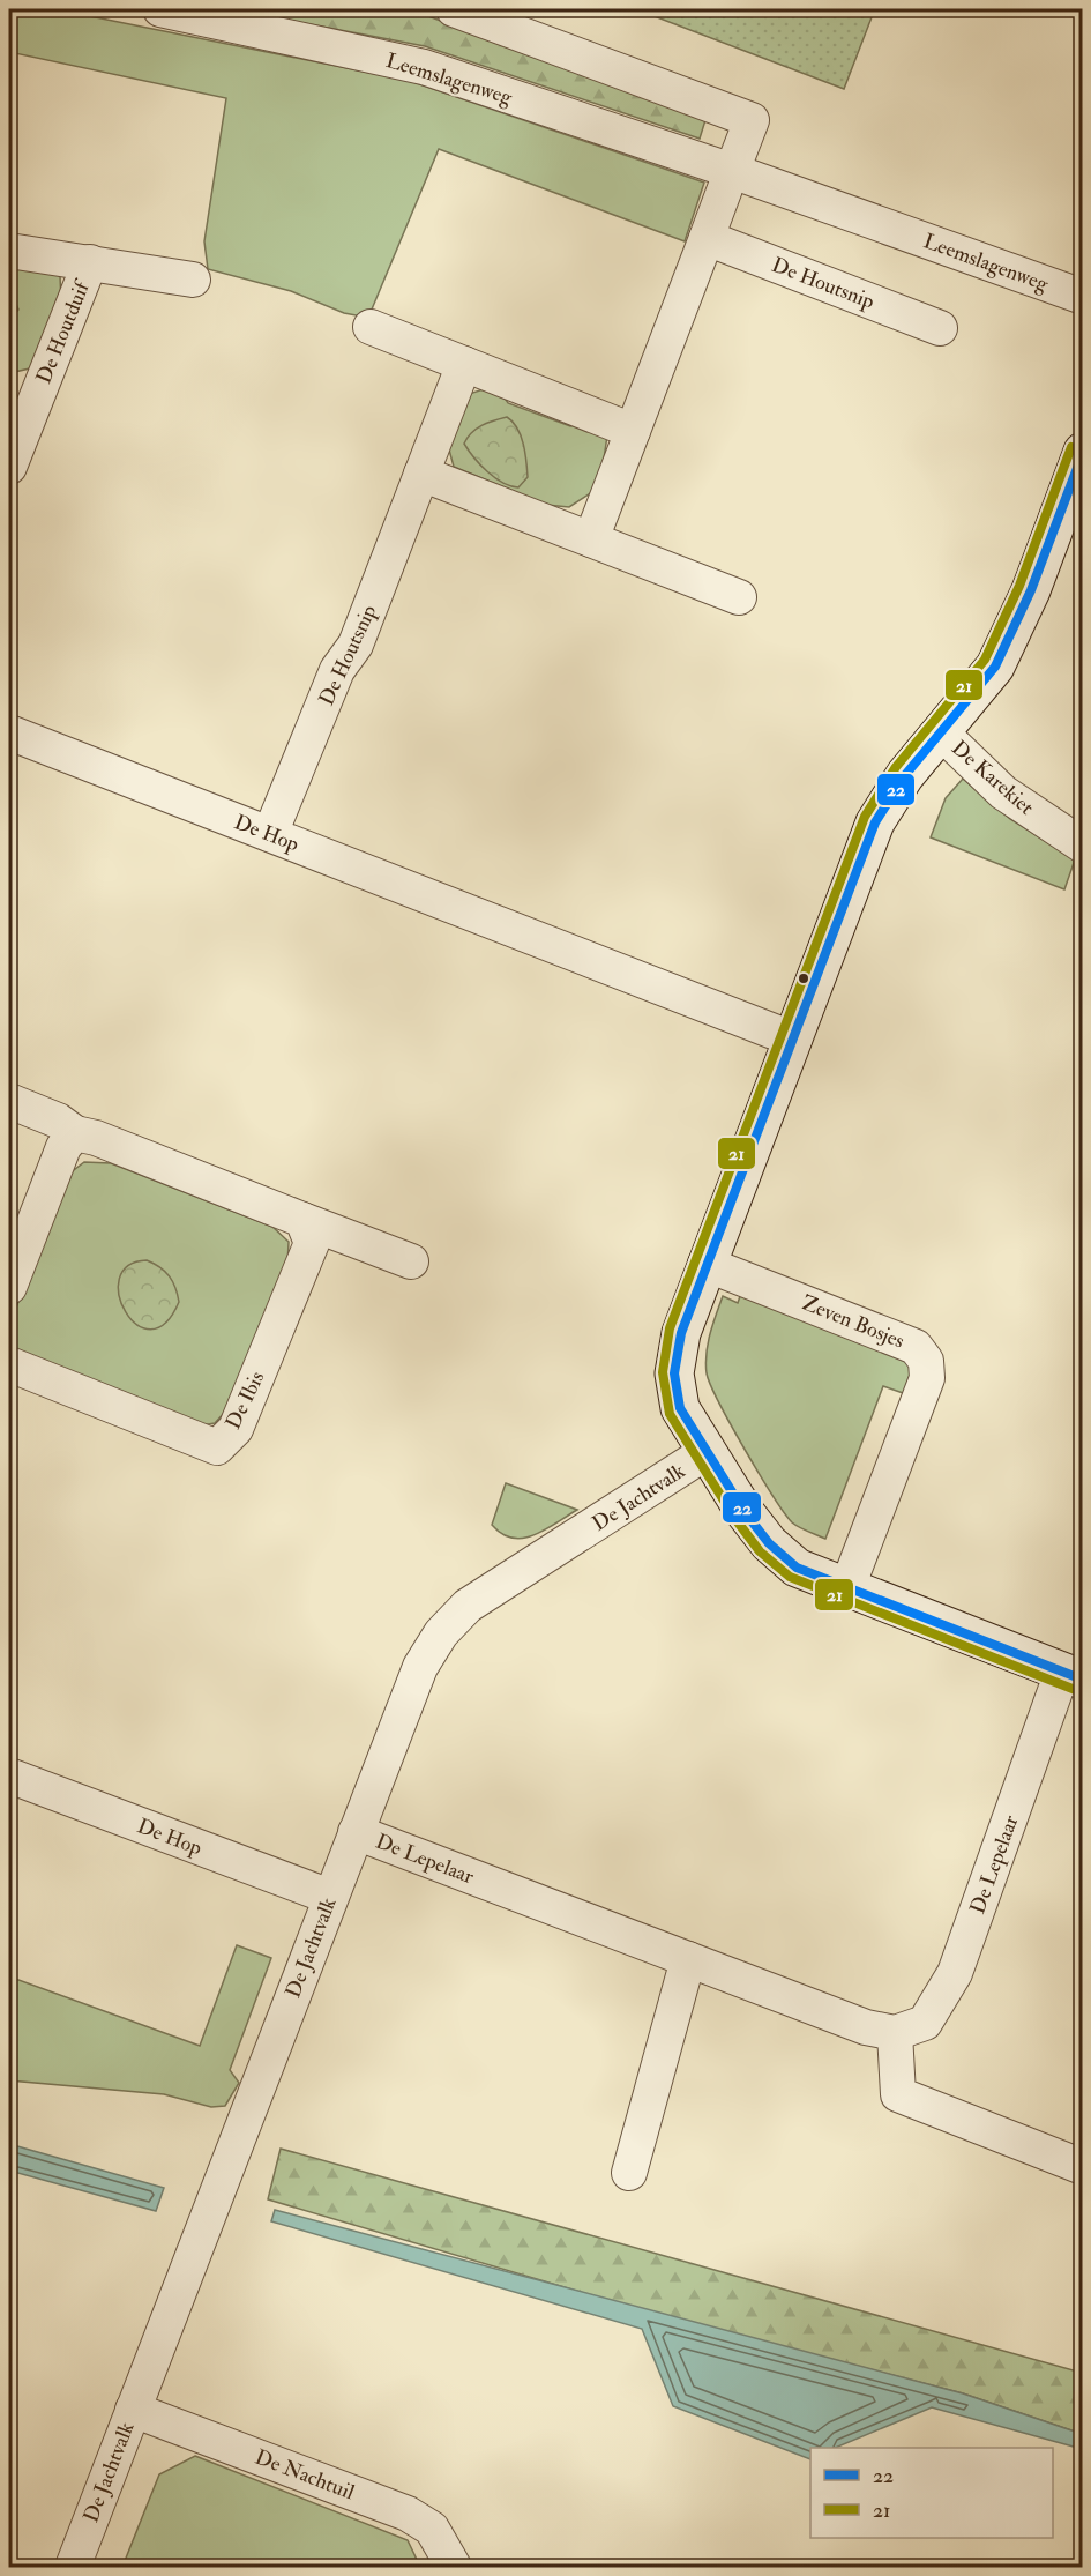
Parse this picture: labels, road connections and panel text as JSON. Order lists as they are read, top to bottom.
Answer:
{
  "streets": {
    "street": [
      "Leemslagenweg",
      "De Houtsnip",
      "De Houtduif",
      "De Karekiet",
      "De Hop",
      "Zeven Bosjes",
      "De Ibis",
      "De Jachtvalk",
      "De Lepelaar",
      "De Nachtuil"
    ]
  },
  "crossings": [
    ["De Houtsnip", "De Hop"],
    ["De Hop", "De Jachtvalk"],
    ["De Jachtvalk", "De Lepelaar"],
    ["De Jachtvalk", "De Nachtuil"]
  ],
  "lines": ["transit line 21", "transit line 22"],
  "legend": ["22", "21"]
}
